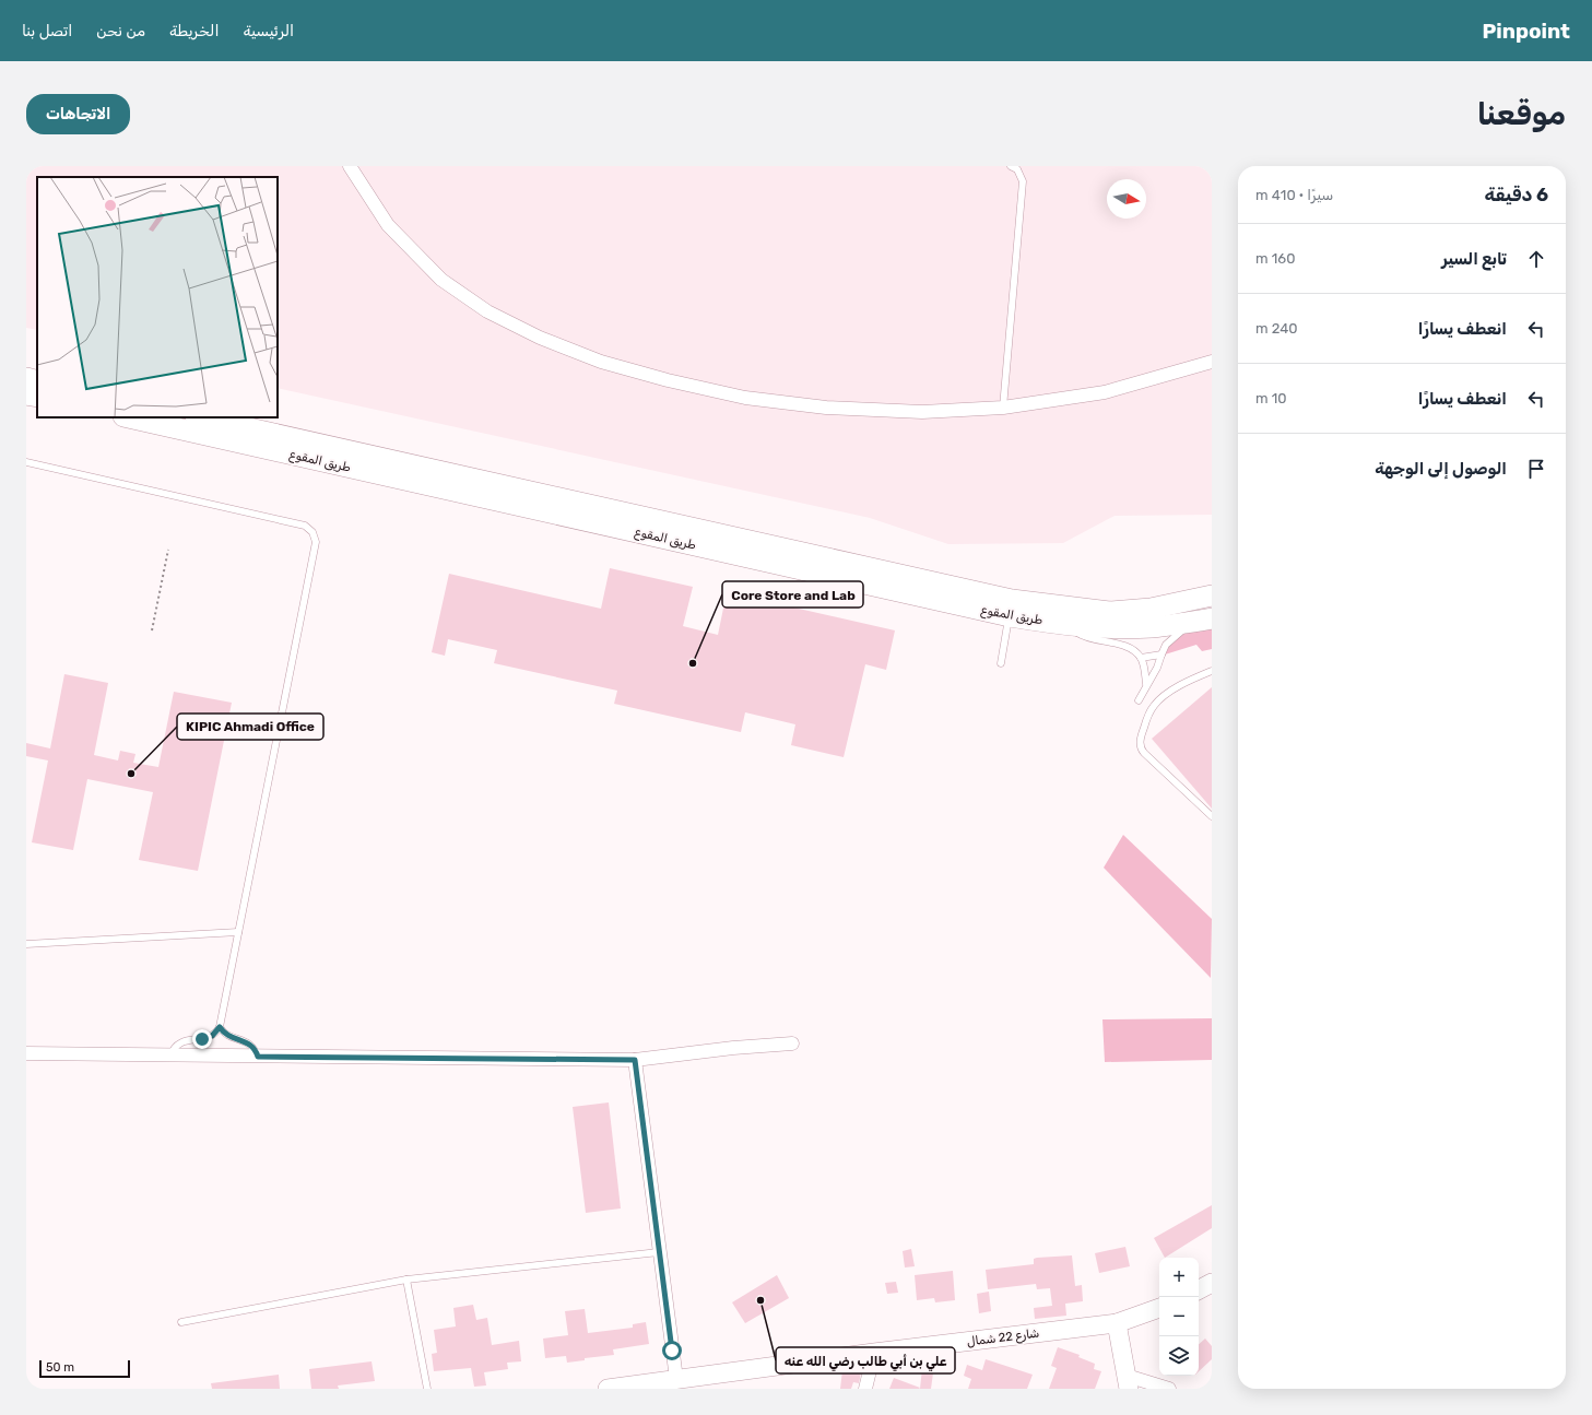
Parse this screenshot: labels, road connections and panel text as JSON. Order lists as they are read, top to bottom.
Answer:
{
  "streets": {
    "main road": ["طريق المقوع"],
    "street": ["شارع 22 شمال"]
  },
  "places": ["Core Store and Lab", "KIPIC Ahmadi Office", "علي بن أبي طالب رضي الله عنه"],
  "scale_bar": "50 m",
  "north": "right",
  "page": {
    "header": "Pinpoint",
    "nav": [
      "الرئيسية",
      "الخريطة",
      "من نحن",
      "اتصل بنا"
    ],
    "buttons": "الاتجاهات",
    "title": "موقعنا",
    "heading": ["6 دقيقة", "سيرًا · 410 m"],
    "list": [
      ["تابع السير", "160 m"],
      ["انعطف يسارًا", "240 m"],
      ["انعطف يسارًا", "10 m"],
      "الوصول إلى الوجهة"
    ],
    "map_buttons": ["+", "−"],
    "scale": "50 m"
  }
}
